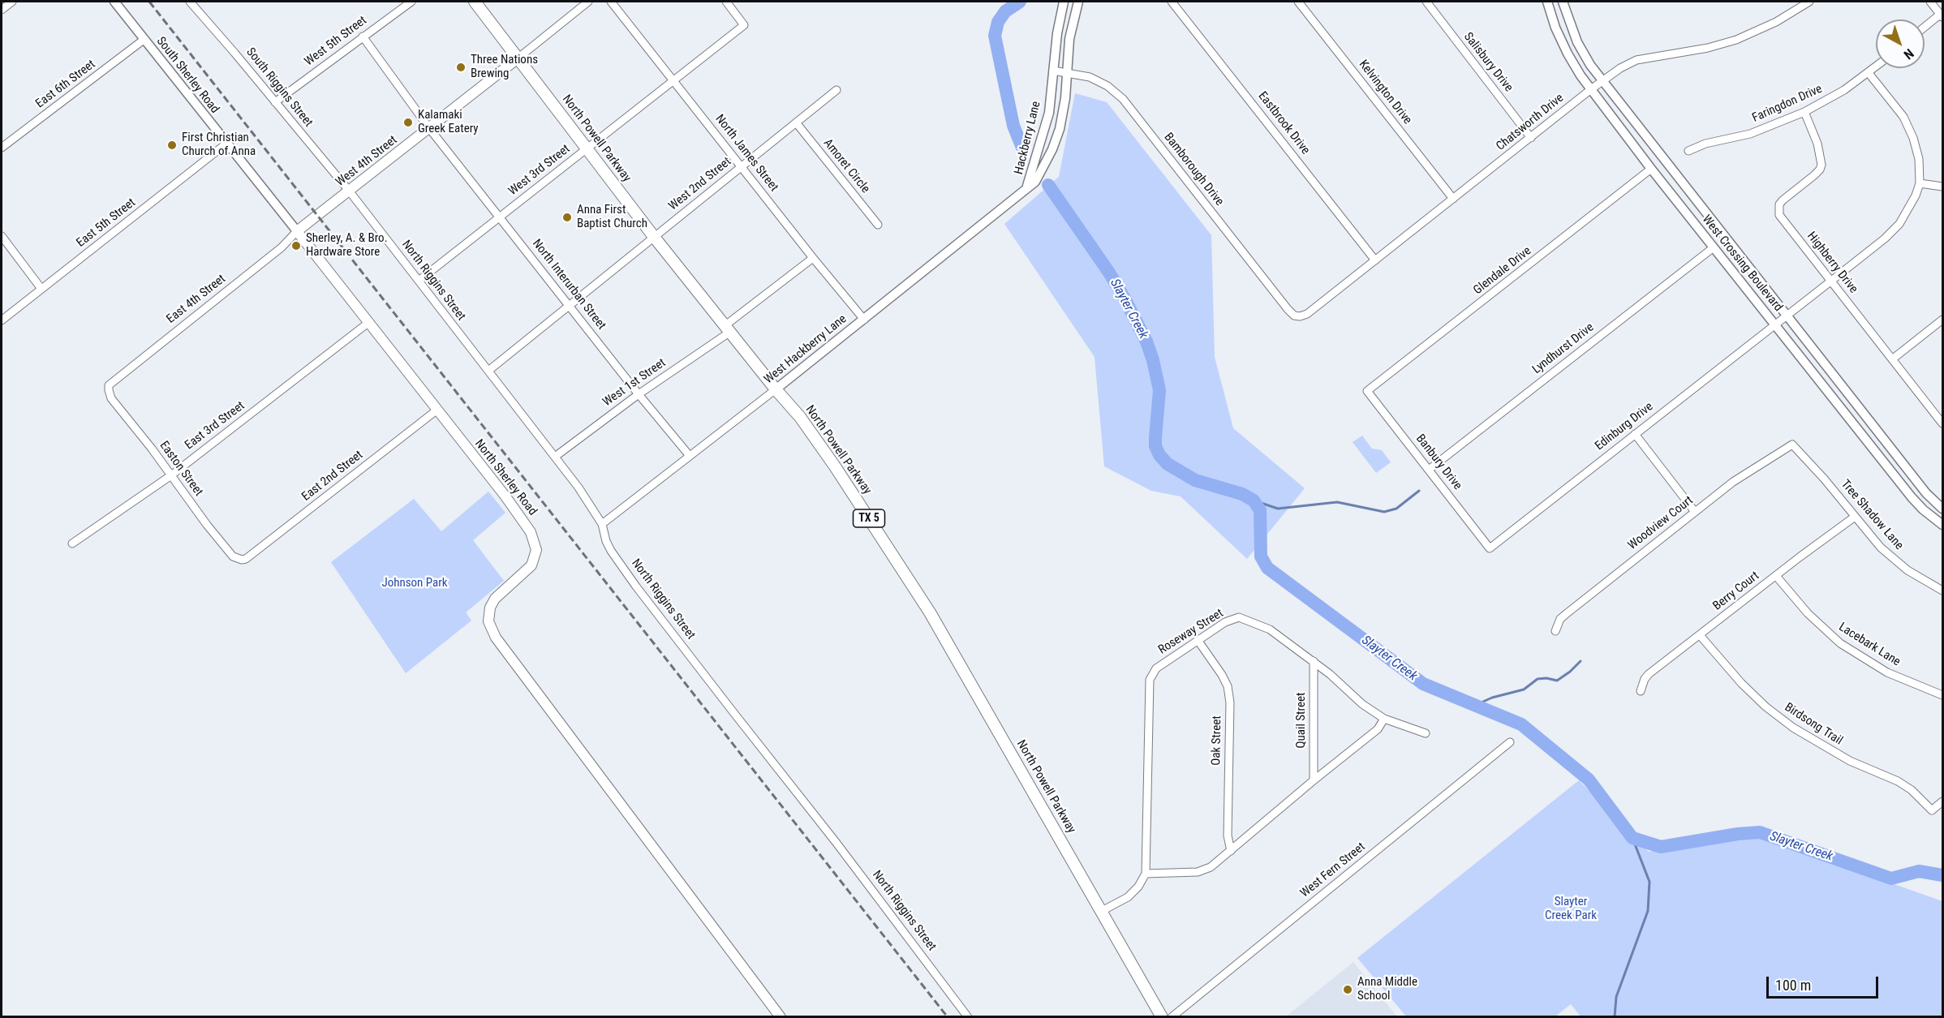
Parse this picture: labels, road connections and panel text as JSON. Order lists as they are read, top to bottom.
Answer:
{
  "streets": {
    "main road": [
      "North Powell Parkway",
      "West 4th Street",
      "North Sherley Road",
      "TX 5"
    ],
    "street": [
      "West 5th Street",
      "Salisbury Drive",
      "South Sherley Road",
      "East 6th Street",
      "South Riggins Street",
      "Kelvington Drive",
      "Faringdon Drive",
      "Chatsworth Drive",
      "Eastbrook Drive",
      "Hackberry Lane",
      "North James Street",
      "Amoret Circle",
      "Bamborough Drive",
      "West 3rd Street",
      "West 2nd Street",
      "East 5th Street",
      "Highberry Drive",
      "West Crossing Boulevard",
      "Glendale Drive",
      "North Riggins Street",
      "North Interurban Street",
      "East 4th Street",
      "Lyndhurst Drive",
      "West Hackberry Lane",
      "West 1st Street",
      "East 3rd Street",
      "Edinburg Drive",
      "Banbury Drive",
      "Easton Street",
      "East 2nd Street",
      "Tree Shadow Lane",
      "Woodview Court",
      "Berry Court",
      "Roseway Street",
      "Lacebark Lane",
      "Quail Street",
      "Birdsong Trail",
      "Oak Street",
      "West Fern Street"
    ]
  },
  "crossings": [
    ["West 5th Street", "South Riggins Street"],
    ["West 5th Street", "North Interurban Street"],
    ["Salisbury Drive", "Chatsworth Drive"],
    ["South Sherley Road", "East 6th Street"],
    ["South Sherley Road", "West 4th Street"],
    ["South Sherley Road", "East 5th Street"],
    ["South Sherley Road", "East 4th Street"],
    ["South Sherley Road", "North Sherley Road"],
    ["South Riggins Street", "West 4th Street"],
    ["South Riggins Street", "North Riggins Street"],
    ["Kelvington Drive", "Chatsworth Drive"],
    ["Faringdon Drive", "Highberry Drive"],
    ["Chatsworth Drive", "Eastbrook Drive"],
    ["Chatsworth Drive", "Bamborough Drive"],
    ["Chatsworth Drive", "West Crossing Boulevard"],
    ["Hackberry Lane", "Bamborough Drive"],
    ["Hackberry Lane", "West Hackberry Lane"],
    ["North Powell Parkway", "West 4th Street"],
    ["North Powell Parkway", "West 3rd Street"],
    ["North Powell Parkway", "West 2nd Street"],
    ["North Powell Parkway", "West Hackberry Lane"],
    ["North Powell Parkway", "West 1st Street"],
    ["North Powell Parkway", "TX 5"],
    ["North James Street", "West 3rd Street"],
    ["North James Street", "West 2nd Street"],
    ["North James Street", "West Hackberry Lane"],
    ["North James Street", "West 1st Street"],
    ["West 4th Street", "North Riggins Street"],
    ["West 4th Street", "North Interurban Street"],
    ["West 4th Street", "East 4th Street"],
    ["West 4th Street", "North Sherley Road"],
    ["West 4th Street", "TX 5"],
    ["Amoret Circle", "West 2nd Street"],
    ["West 3rd Street", "North Riggins Street"],
    ["West 3rd Street", "North Interurban Street"],
    ["West 2nd Street", "North Riggins Street"],
    ["West 2nd Street", "North Interurban Street"],
    ["Highberry Drive", "Edinburg Drive"],
    ["West Crossing Boulevard", "Glendale Drive"],
    ["West Crossing Boulevard", "Lyndhurst Drive"],
    ["West Crossing Boulevard", "Edinburg Drive"],
    ["Glendale Drive", "Banbury Drive"],
    ["North Riggins Street", "West Hackberry Lane"],
    ["North Riggins Street", "West 1st Street"],
    ["North Interurban Street", "West Hackberry Lane"],
    ["North Interurban Street", "West 1st Street"],
    ["East 4th Street", "Easton Street"],
    ["East 4th Street", "North Sherley Road"],
    ["Lyndhurst Drive", "Banbury Drive"],
    ["East 3rd Street", "Easton Street"],
    ["East 3rd Street", "North Sherley Road"],
    ["Edinburg Drive", "Banbury Drive"],
    ["Easton Street", "East 2nd Street"],
    ["East 2nd Street", "North Sherley Road"],
    ["Tree Shadow Lane", "Woodview Court"],
    ["Tree Shadow Lane", "Berry Court"],
    ["Berry Court", "Lacebark Lane"],
    ["Berry Court", "Birdsong Trail"],
    ["Roseway Street", "Quail Street"],
    ["Roseway Street", "Oak Street"]
  ],
  "water": ["Slayter Creek"],
  "parks": ["Johnson Park", "Slayter Creek Park"],
  "places": [
    "Three Nations Brewing",
    "Kalamaki Greek Eatery",
    "First Christian Church of Anna",
    "Anna First Baptist Church",
    "Sherley, A. & Bro. Hardware Store",
    "Anna Middle School"
  ],
  "scale_bar": "100 m",
  "north": "bottom right"
}
